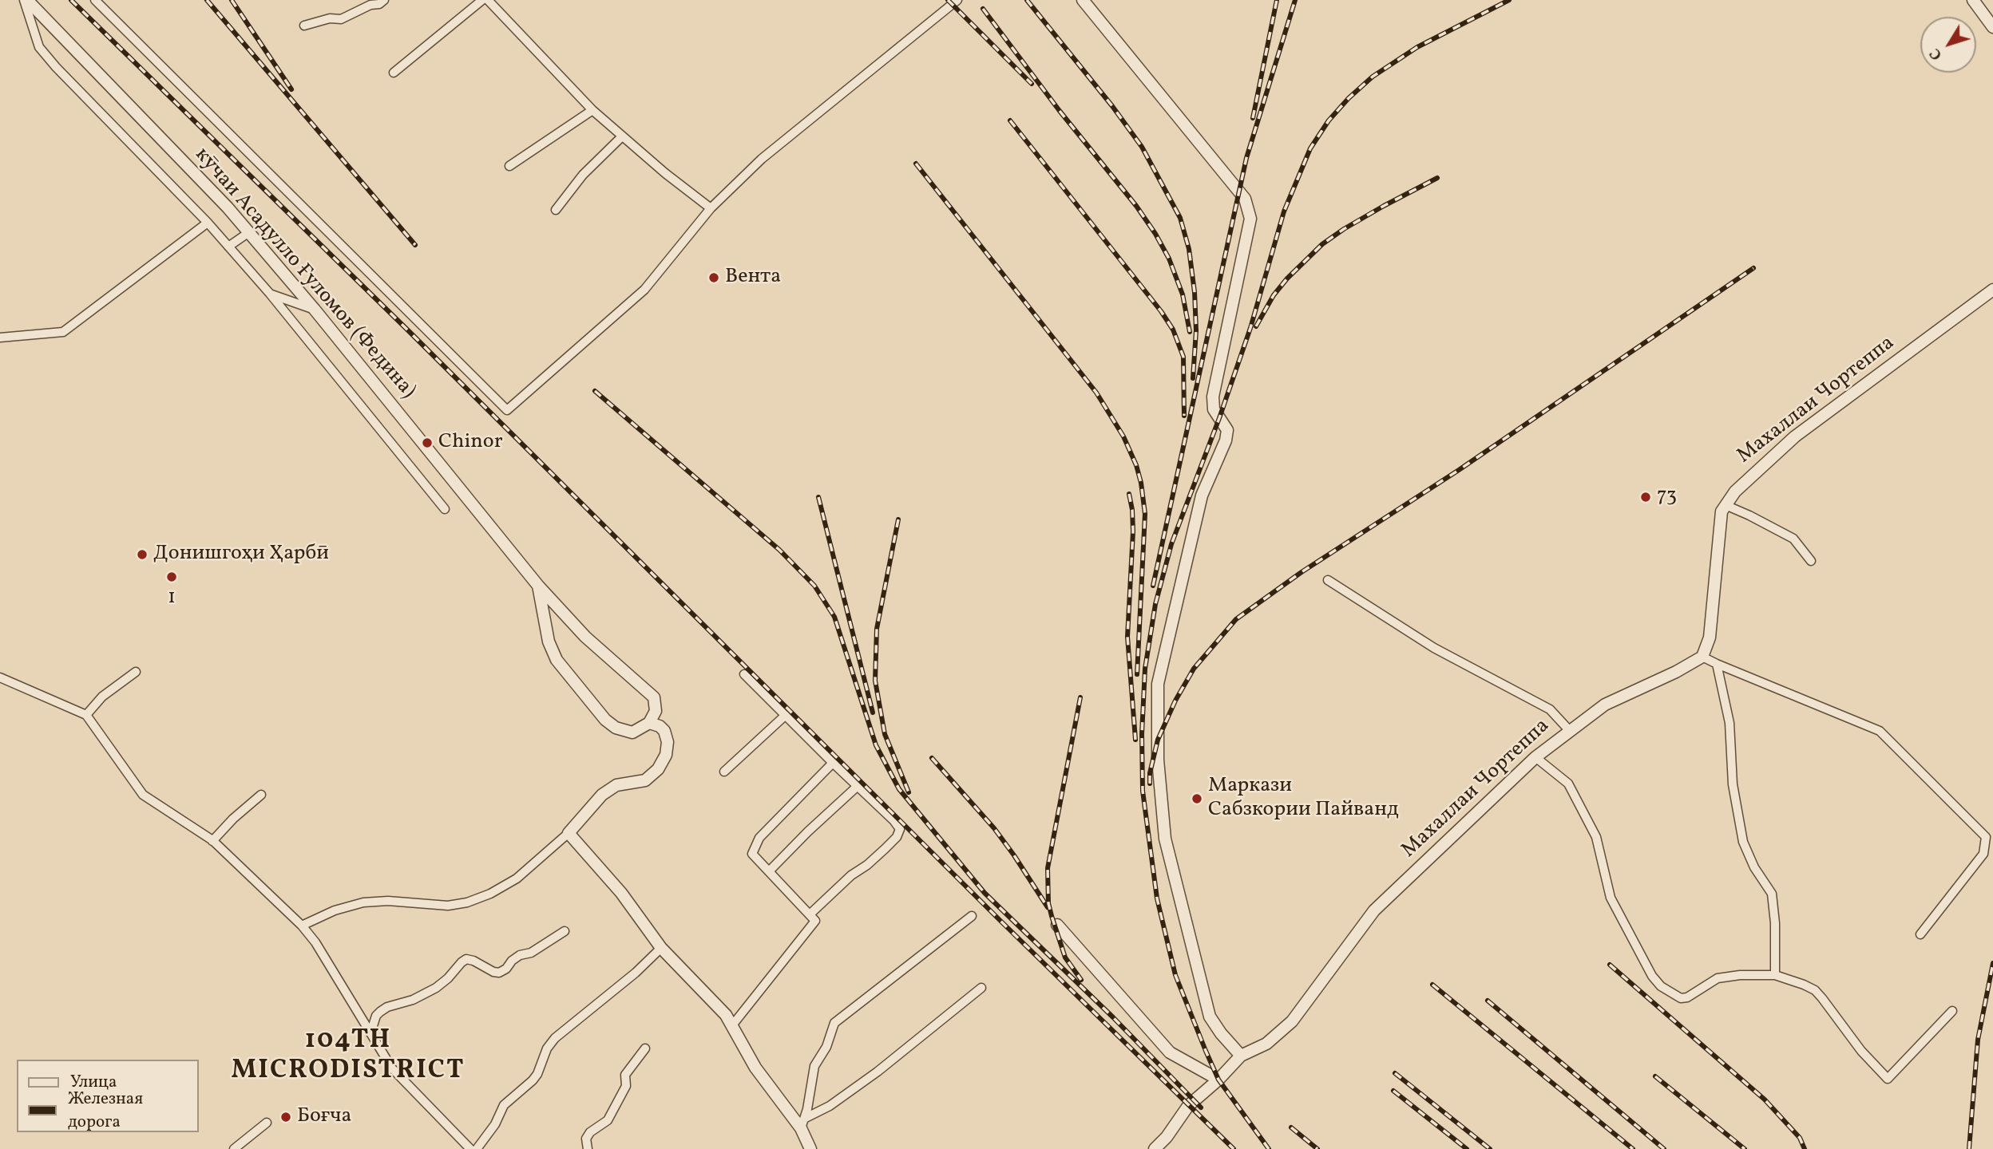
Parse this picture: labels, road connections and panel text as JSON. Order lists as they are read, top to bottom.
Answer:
{
  "streets": {
    "street": ["кӯчаи Асадулло Ғуломов (Федина)", "Махаллаи Чортеппа"]
  },
  "districts": ["104TH MICRODISTRICT"],
  "places": [
    "Вента",
    "Chinor",
    "73",
    "Донишгоҳи Ҳарбӣ",
    "1",
    "Маркази Сабзкории Пайванд",
    "Боғча"
  ],
  "legend": ["Улица", "Железная дорога"],
  "north": "bottom left"
}
